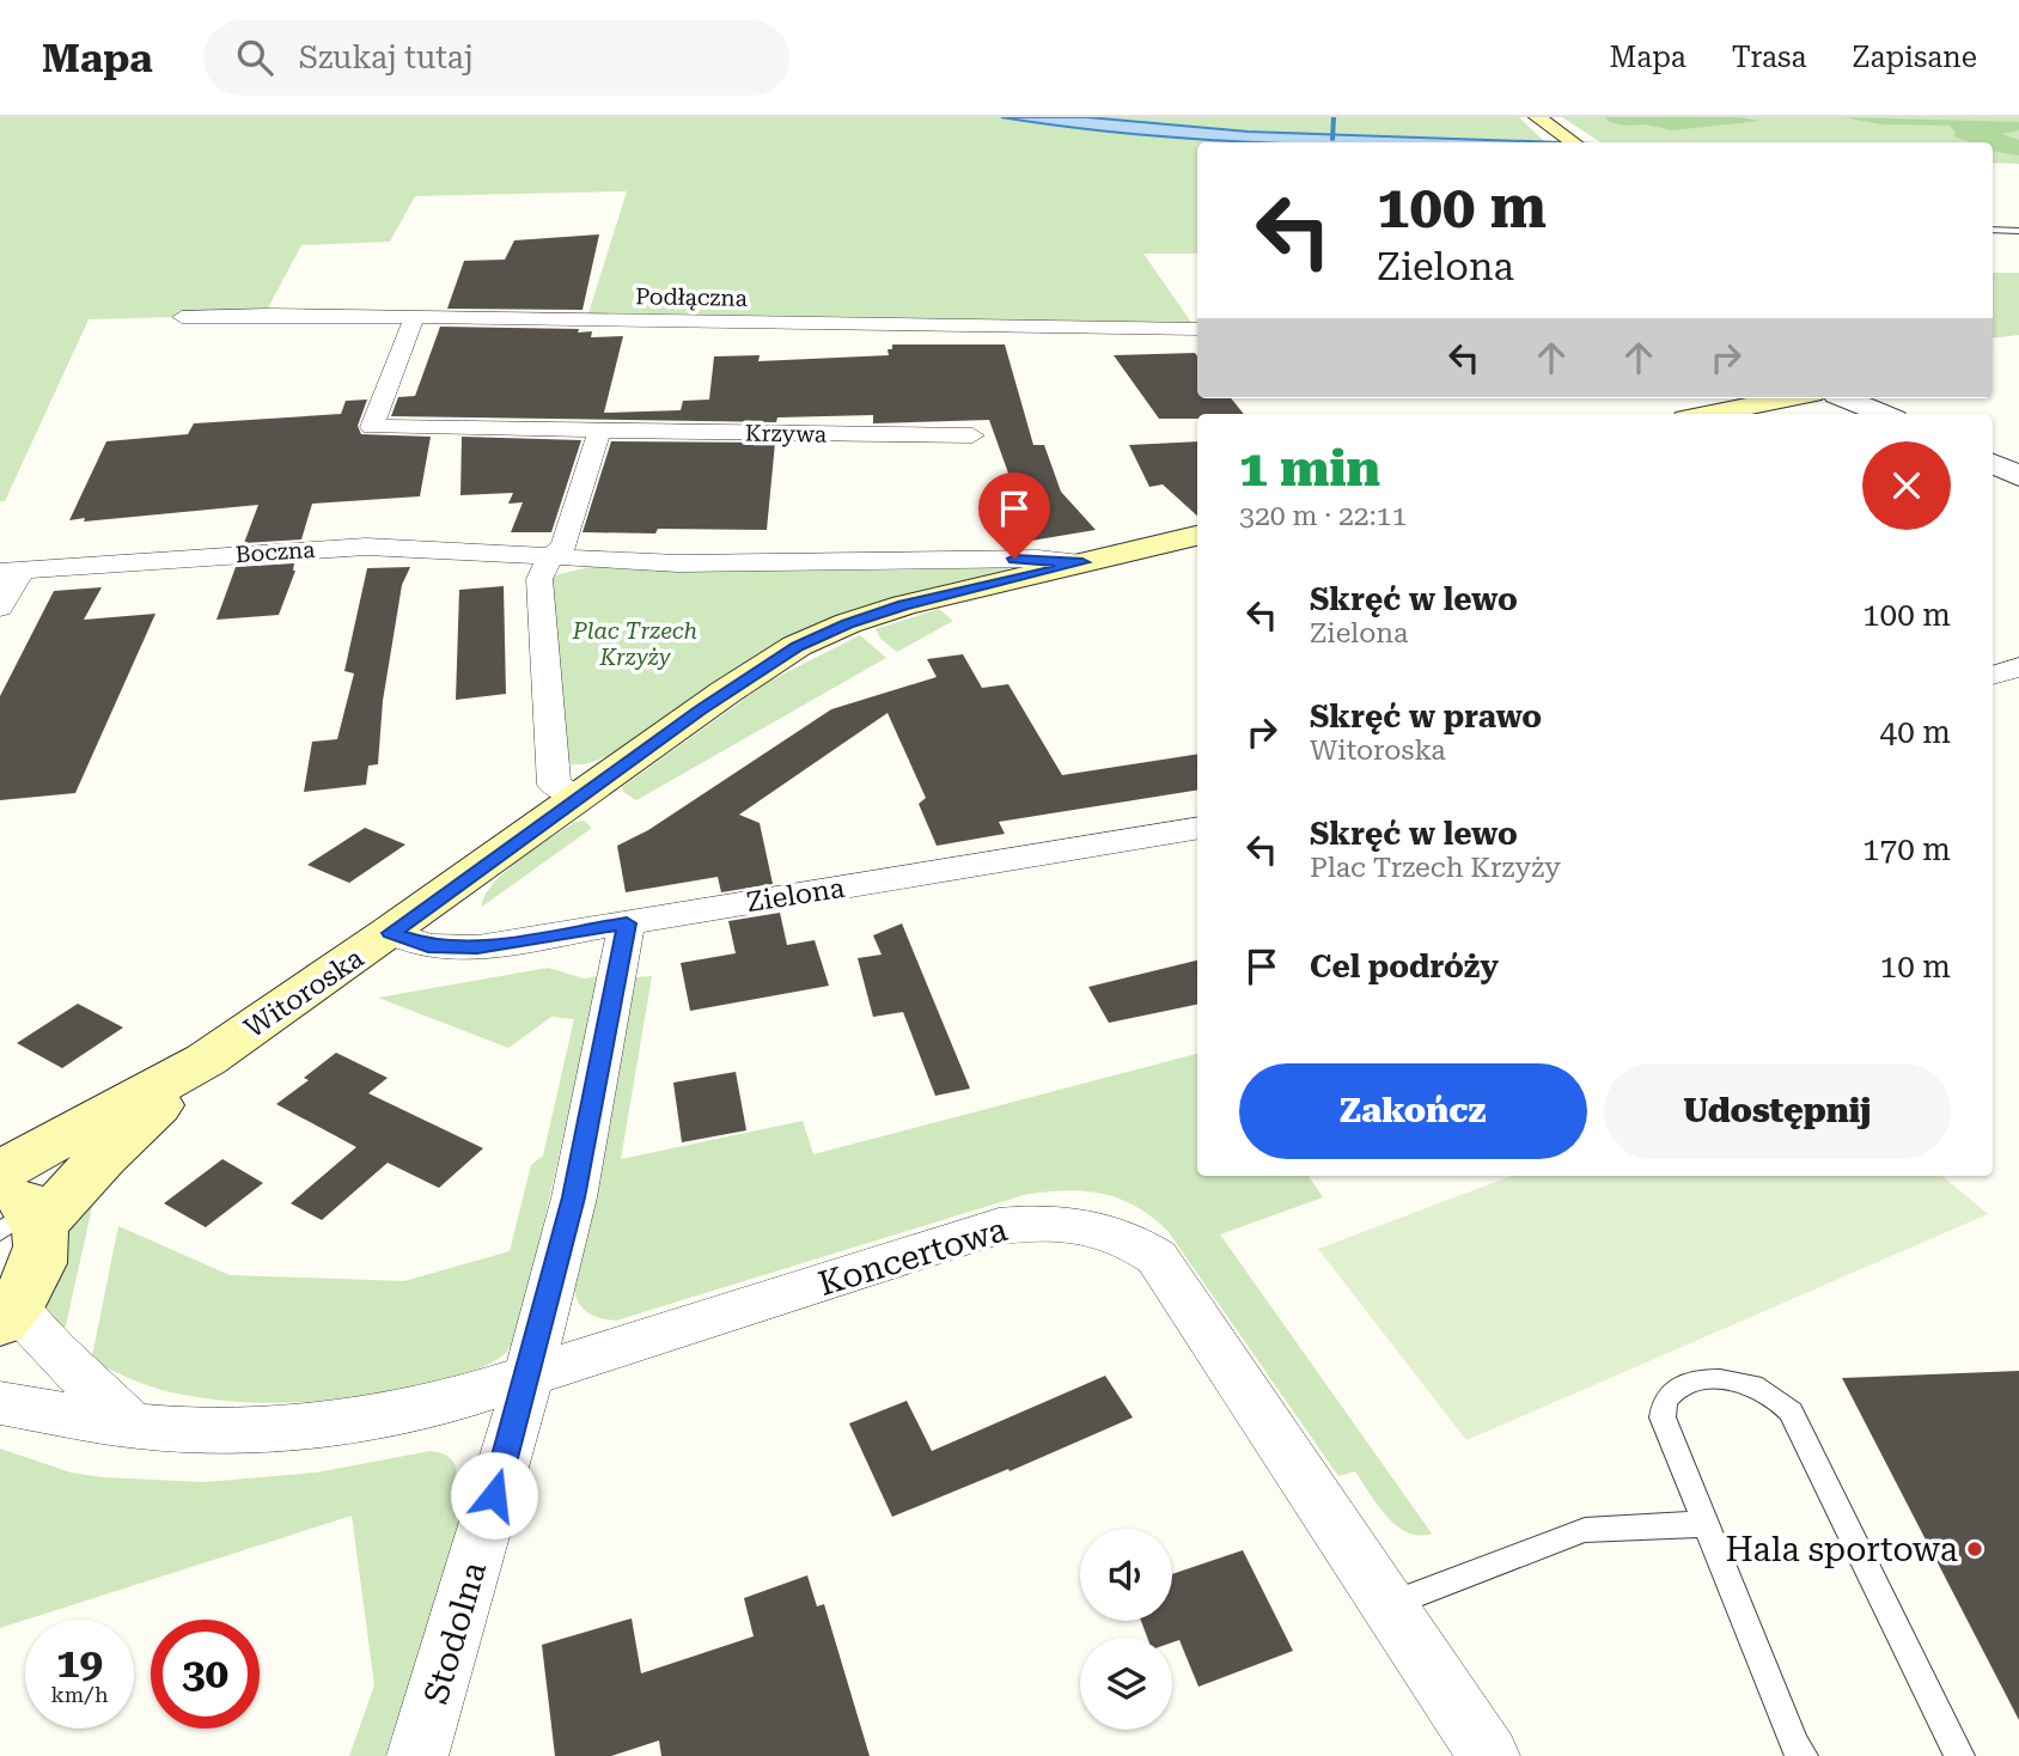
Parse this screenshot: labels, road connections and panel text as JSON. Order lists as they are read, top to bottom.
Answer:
{
  "streets": {
    "main road": ["Witoroska"],
    "street": [
      "Podłączna",
      "Krzywa",
      "Boczna",
      "Zielona",
      "Koncertowa",
      "Stodolna"
    ]
  },
  "crossings": [
    ["Podłączna", "Krzywa"],
    ["Zielona", "Witoroska"],
    ["Zielona", "Stodolna"],
    ["Koncertowa", "Stodolna"]
  ],
  "parks": ["Plac Trzech Krzyży"],
  "places": ["Hala sportowa"],
  "page": {
    "header": "Mapa",
    "search": "Szukaj tutaj",
    "nav": ["Mapa", "Trasa", "Zapisane"],
    "turn": ["100 m", "Zielona"],
    "heading": ["1 min", "320 m · 22:11"],
    "list": [
      {
        "name": "Skręć w lewo",
        "note": "Zielona",
        "value": "100 m"
      },
      {
        "name": "Skręć w prawo",
        "note": "Witoroska",
        "value": "40 m"
      },
      {
        "name": "Skręć w lewo",
        "note": "Plac Trzech Krzyży",
        "value": "170 m"
      },
      {
        "name": "Cel podróży",
        "value": "10 m"
      }
    ],
    "buttons": ["Zakończ", "Udostępnij"],
    "speed": "19 km/h",
    "limit": "30"
  }
}
